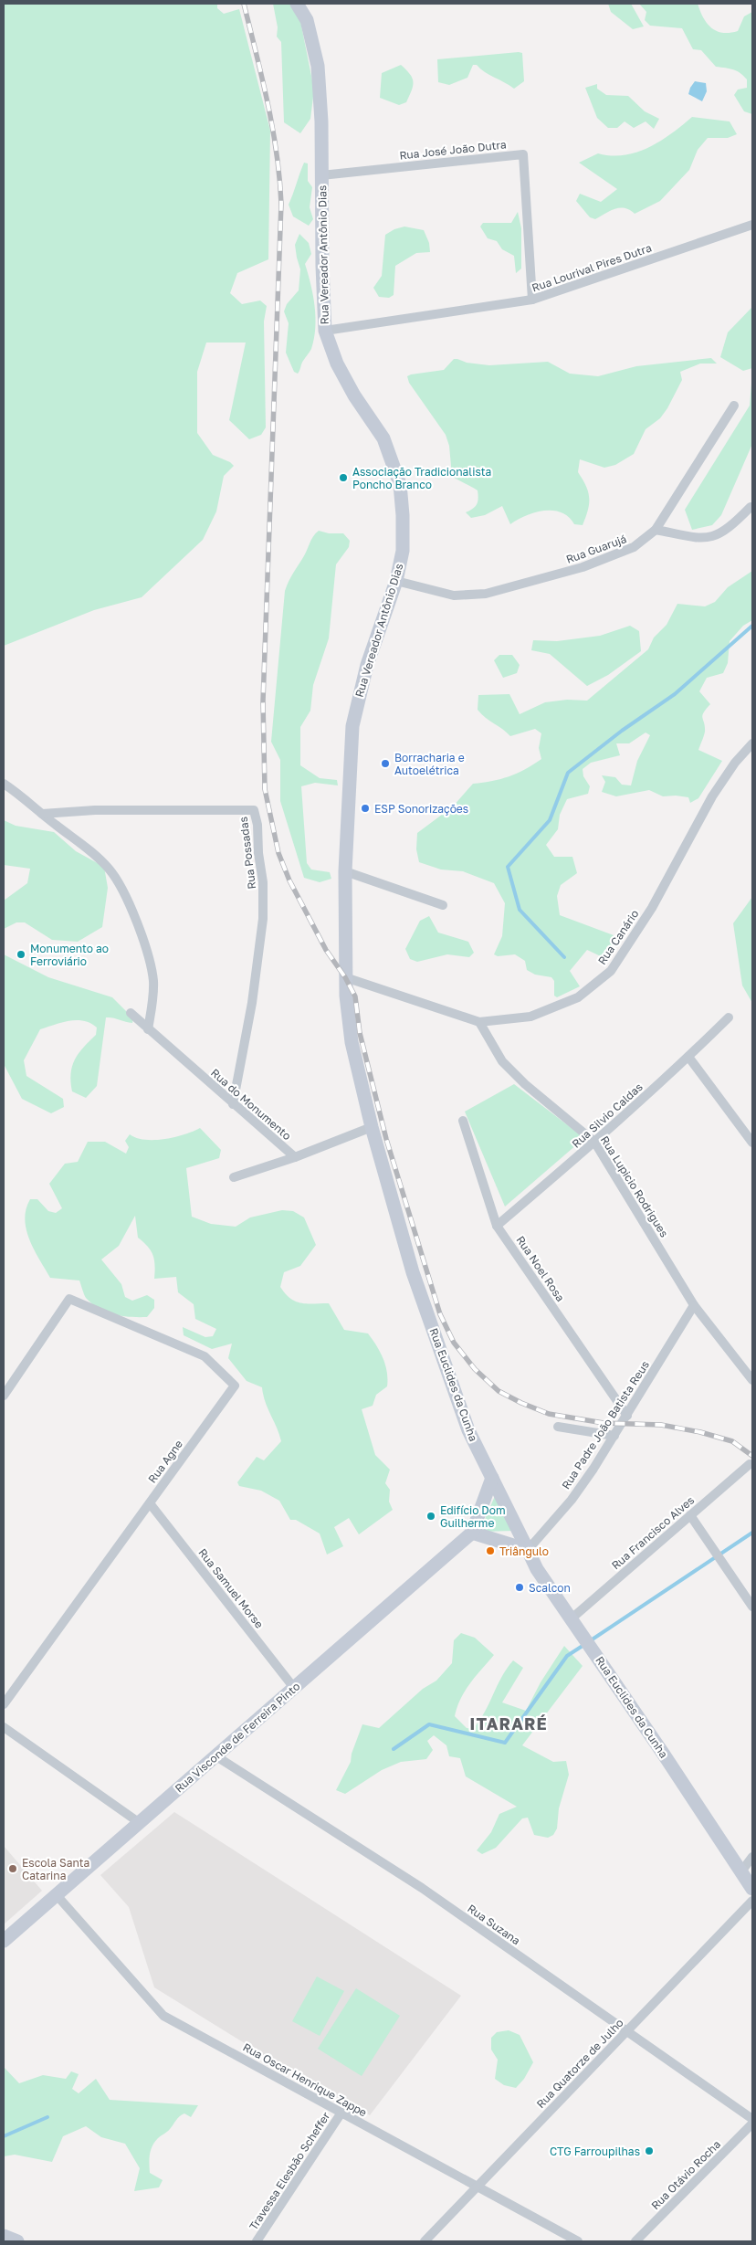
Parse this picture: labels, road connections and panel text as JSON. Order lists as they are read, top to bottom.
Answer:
{
  "streets": {
    "street": [
      "Rua José João Dutra",
      "Rua Vereador Antônio Dias",
      "Rua Lourival Pires Dutra",
      "Rua Guarujá",
      "Rua Possadas",
      "Rua Canário",
      "Rua do Monumento",
      "Rua Silvio Caldas",
      "Rua Lupicio Rodrigues",
      "Rua Noel Rosa",
      "Rua Euclides da Cunha",
      "Rua Padre João Batista Reus",
      "Rua Agne",
      "Rua Francisco Alves",
      "Rua Samuel Morse",
      "Rua Visconde de Ferreira Pinto",
      "Rua Suzana",
      "Rua Quatorze de Julho",
      "Rua Oscar Henrique Zappe",
      "Travessa Elesbão Scheffer",
      "Rua Otávio Rocha"
    ]
  },
  "crossings": [
    ["Rua José João Dutra", "Rua Vereador Antônio Dias"],
    ["Rua José João Dutra", "Rua Lourival Pires Dutra"],
    ["Rua Vereador Antônio Dias", "Rua Lourival Pires Dutra"],
    ["Rua Vereador Antônio Dias", "Rua Guarujá"],
    ["Rua Vereador Antônio Dias", "Rua Canário"],
    ["Rua Vereador Antônio Dias", "Rua Euclides da Cunha"],
    ["Rua Possadas", "Rua do Monumento"],
    ["Rua Canário", "Rua Lupicio Rodrigues"],
    ["Rua Canário", "Rua Euclides da Cunha"],
    ["Rua Silvio Caldas", "Rua Lupicio Rodrigues"],
    ["Rua Silvio Caldas", "Rua Noel Rosa"],
    ["Rua Lupicio Rodrigues", "Rua Padre João Batista Reus"],
    ["Rua Noel Rosa", "Rua Padre João Batista Reus"],
    ["Rua Euclides da Cunha", "Rua Padre João Batista Reus"],
    ["Rua Euclides da Cunha", "Rua Francisco Alves"],
    ["Rua Euclides da Cunha", "Rua Visconde de Ferreira Pinto"],
    ["Rua Agne", "Rua Samuel Morse"],
    ["Rua Samuel Morse", "Rua Visconde de Ferreira Pinto"],
    ["Rua Visconde de Ferreira Pinto", "Rua Suzana"],
    ["Rua Visconde de Ferreira Pinto", "Rua Oscar Henrique Zappe"],
    ["Rua Suzana", "Rua Quatorze de Julho"],
    ["Rua Quatorze de Julho", "Rua Oscar Henrique Zappe"],
    ["Rua Oscar Henrique Zappe", "Travessa Elesbão Scheffer"]
  ],
  "districts": ["ITARARÉ"],
  "places": [
    "Associação Tradicionalista Poncho Branco",
    "Borracharia e Autoelétrica",
    "ESP Sonorizações",
    "Monumento ao Ferroviário",
    "Edifício Dom Guilherme",
    "Triângulo",
    "Scalcon",
    "Escola Santa Catarina",
    "CTG Farroupilhas"
  ]
}
